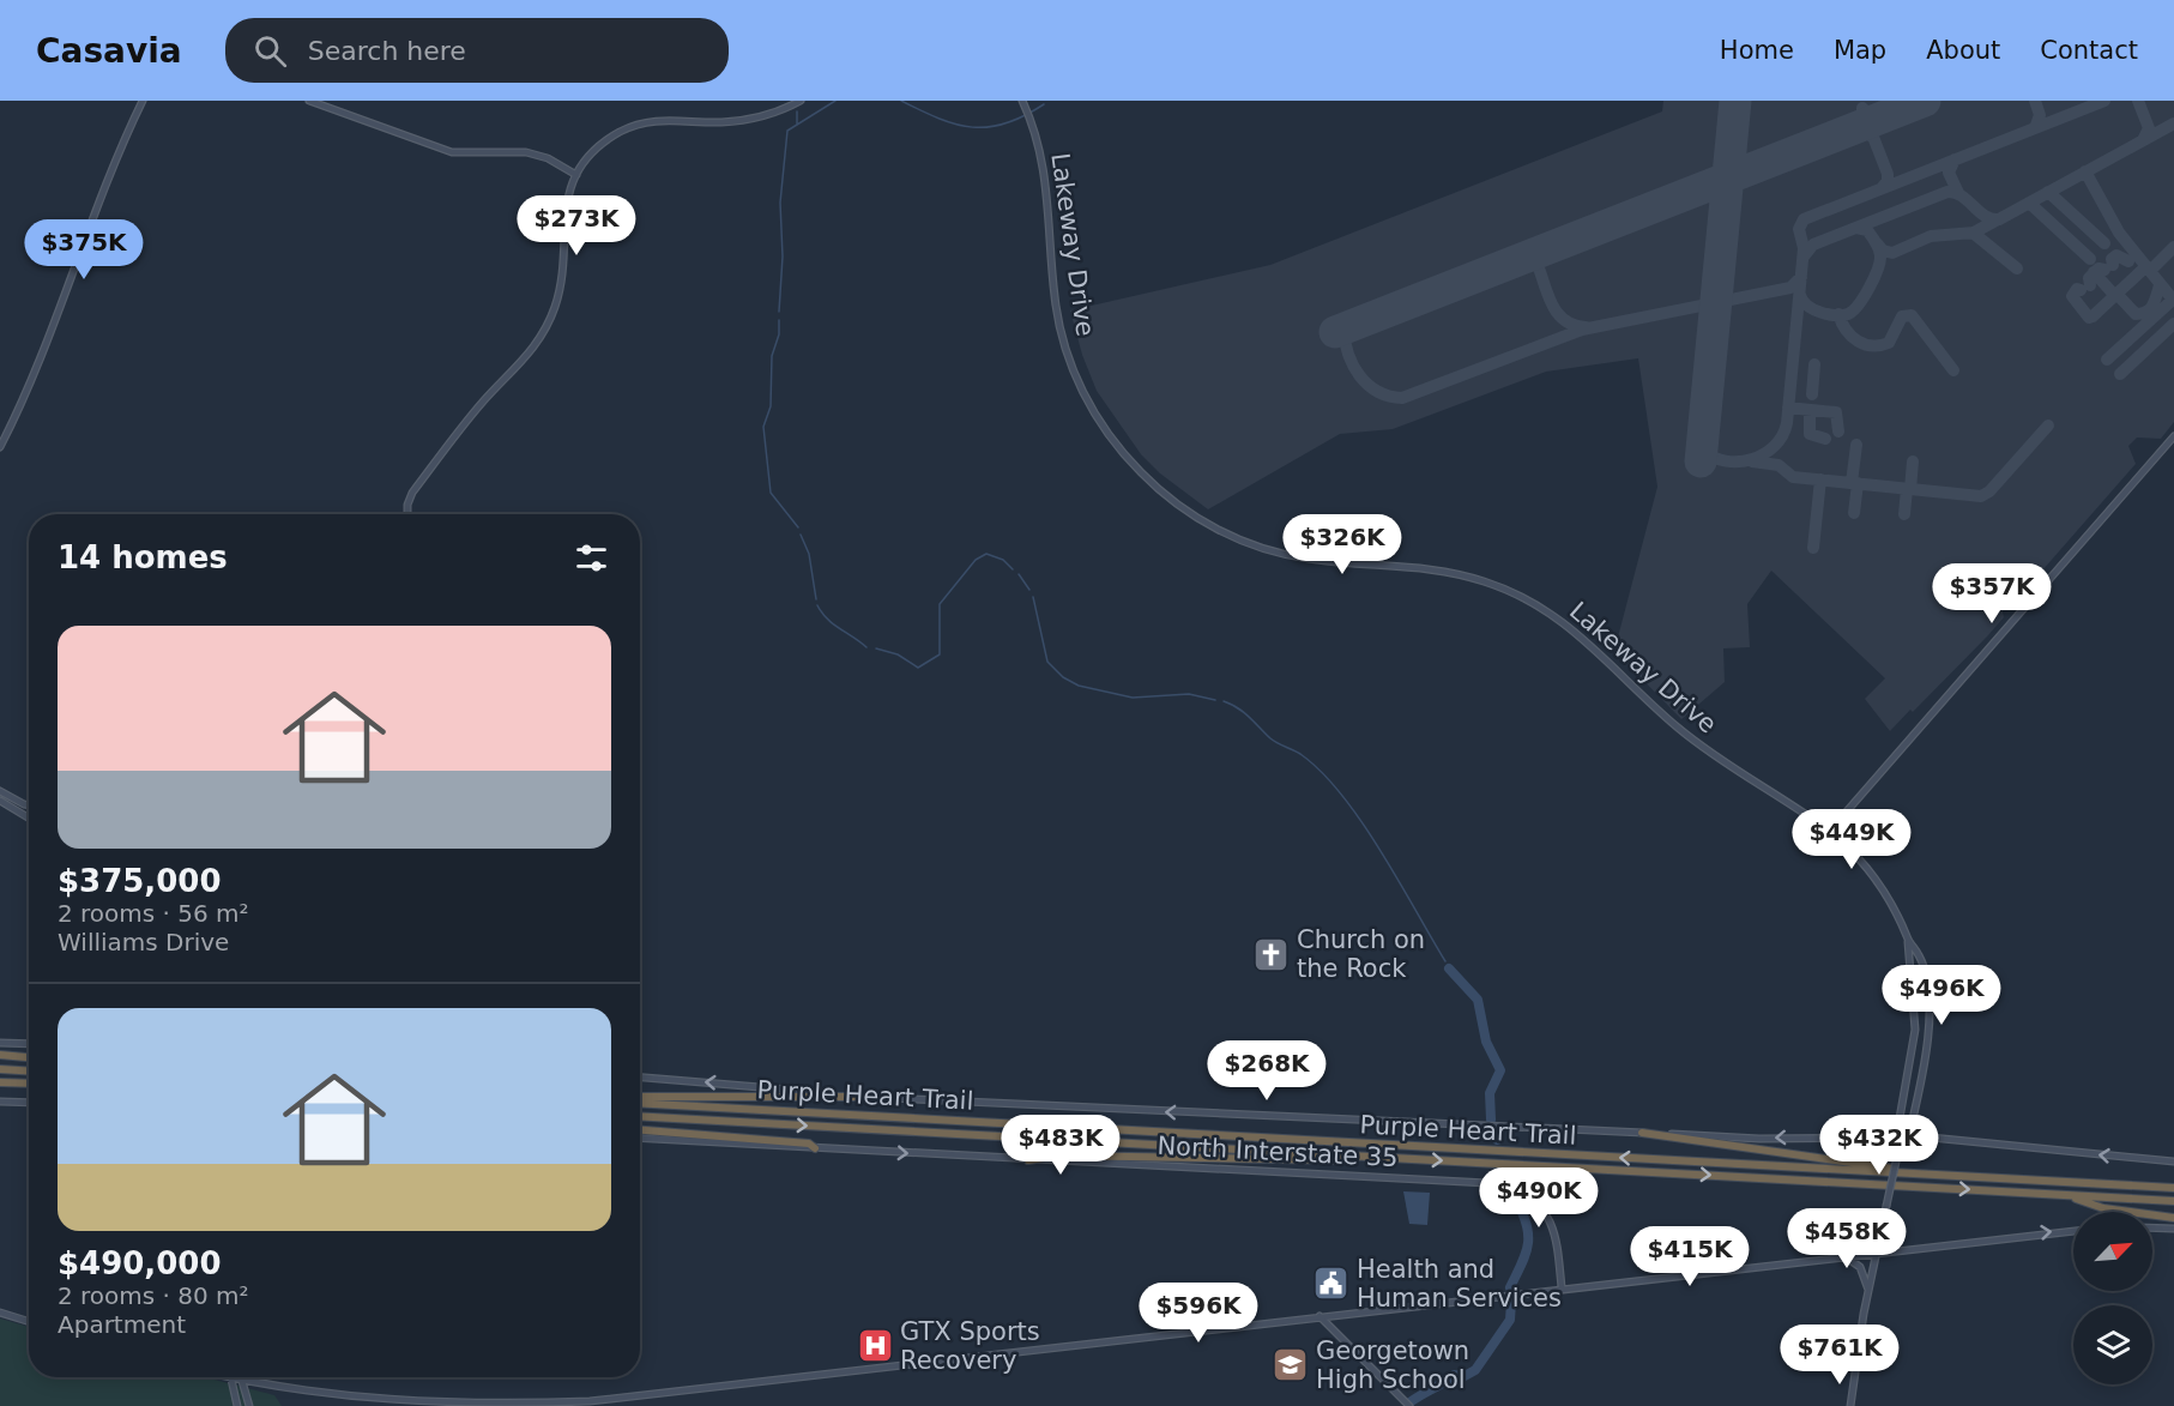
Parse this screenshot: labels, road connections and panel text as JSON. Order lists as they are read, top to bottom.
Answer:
{
  "streets": {
    "highway": ["Purple Heart Trail"],
    "main road": ["Lakeway Drive", "North Interstate 35"]
  },
  "crossings": [
    ["Lakeway Drive", "North Interstate 35"]
  ],
  "places": {
    "church": ["Church on the Rock"],
    "public building": ["Health and Human Services"],
    "hospital": ["GTX Sports Recovery"],
    "school or university": ["Georgetown High School"]
  },
  "north": "top right",
  "page": {
    "header": "Casavia",
    "search": "Search here",
    "nav": [
      "Home",
      "Map",
      "About",
      "Contact"
    ],
    "price": [
      "$273K",
      "$375K",
      "$326K",
      "$357K",
      "$449K",
      "$496K",
      "$268K",
      "$483K",
      "$432K",
      "$490K",
      "$458K",
      "$415K",
      "$596K",
      "$761K"
    ],
    "heading": "14 homes",
    "list": [
      {
        "name": "$375,000",
        "note": "2 rooms · 56 m² · Williams Drive"
      },
      {
        "name": "$490,000",
        "note": "2 rooms · 80 m² · Apartment"
      }
    ]
  }
}
